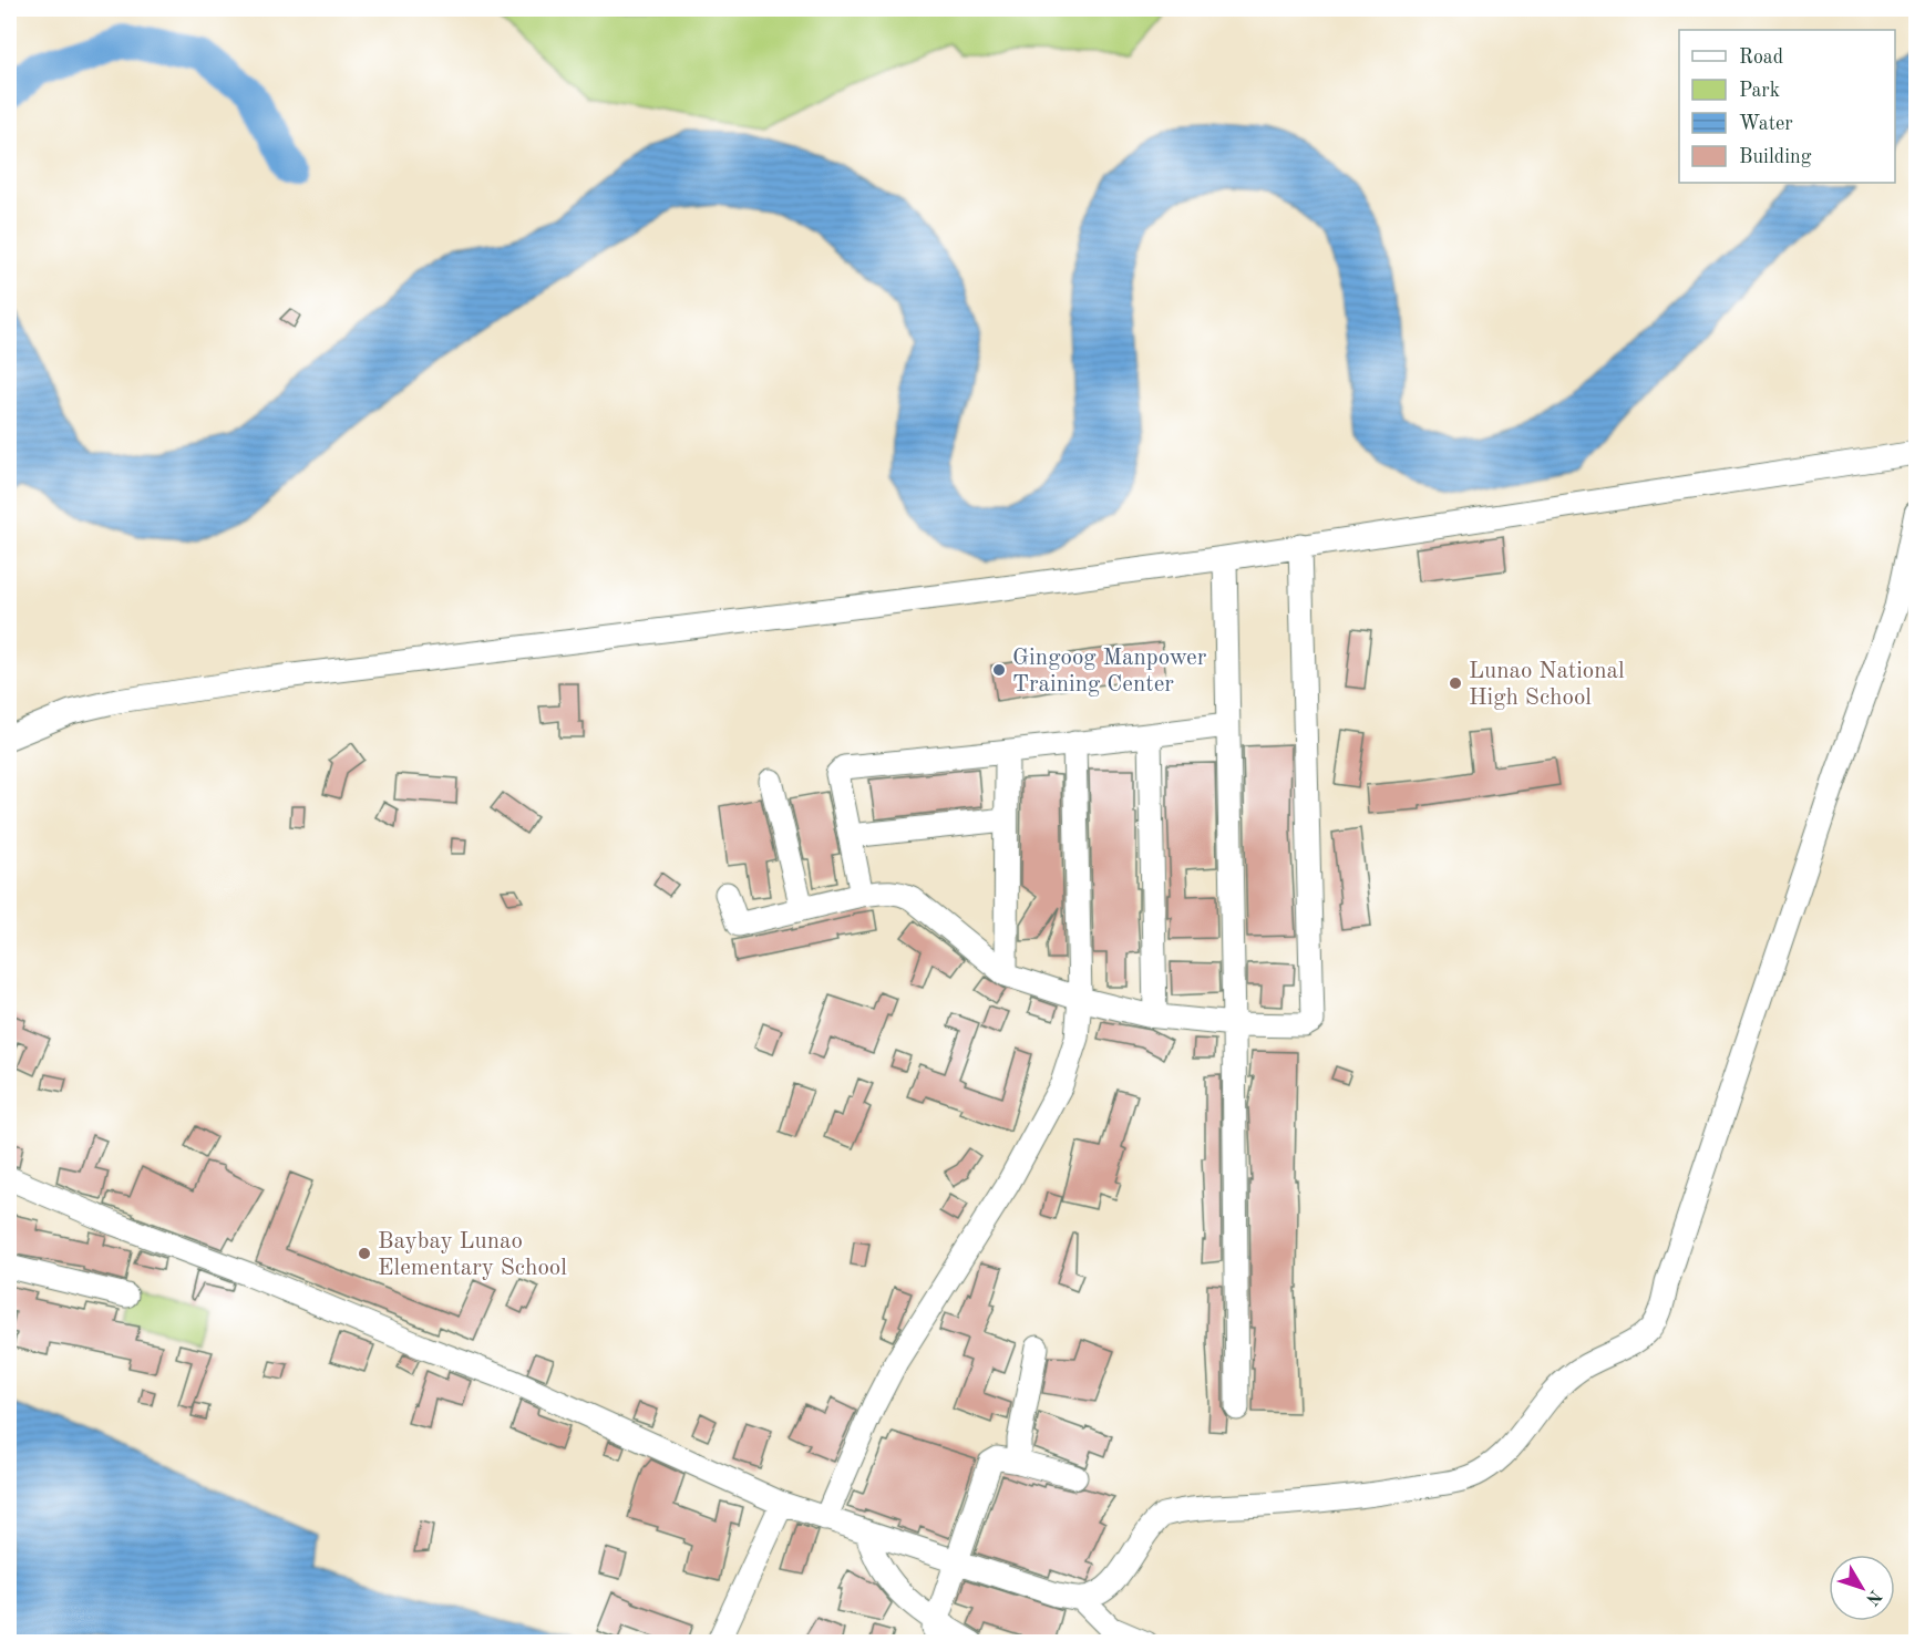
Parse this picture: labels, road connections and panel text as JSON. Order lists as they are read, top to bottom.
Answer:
{
  "places": ["Gingoog Manpower Training Center", "Lunao National High School", "Baybay Lunao Elementary School"],
  "legend": [
    "Road",
    "Park",
    "Water",
    "Building"
  ],
  "north": "bottom right"
}
